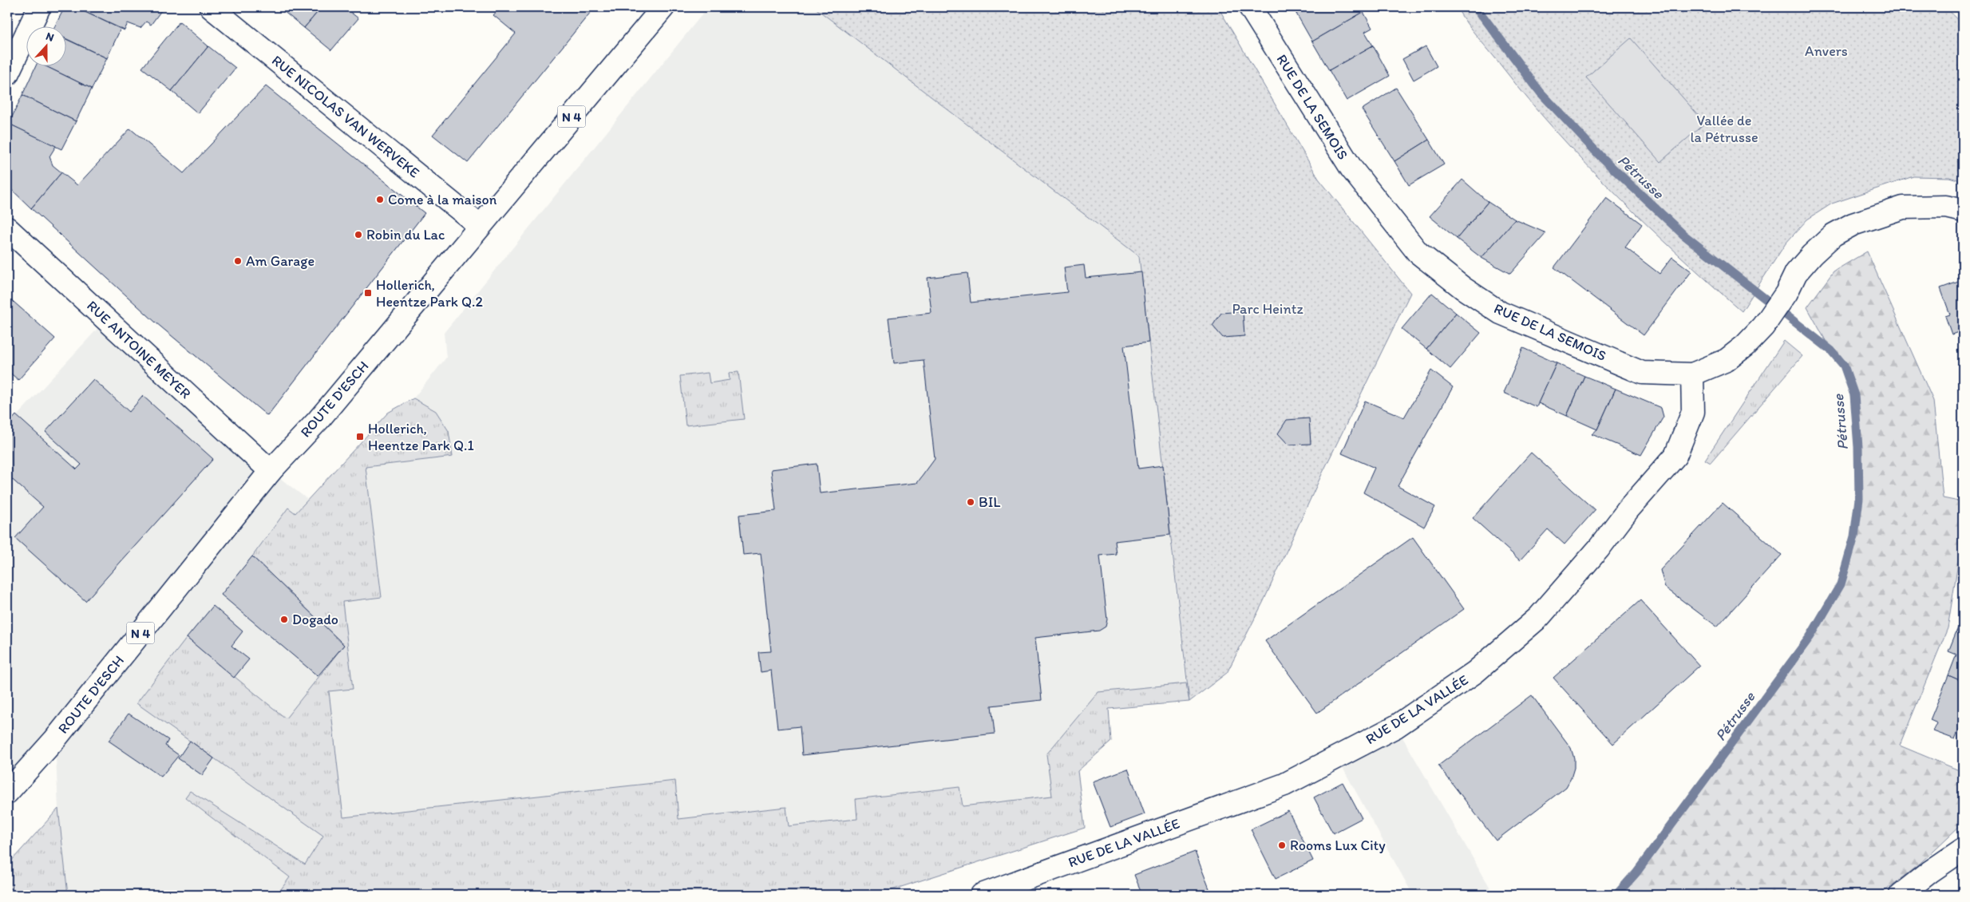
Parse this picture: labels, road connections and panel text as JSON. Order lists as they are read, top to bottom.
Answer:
{
  "streets": {
    "street": [
      "RUE DE LA SEMOIS",
      "RUE NICOLAS VAN WERVEKE",
      "N 4",
      "RUE ANTOINE MEYER",
      "ROUTE D'ESCH",
      "RUE DE LA VALLÉE"
    ]
  },
  "crossings": [
    ["RUE DE LA SEMOIS", "RUE DE LA VALLÉE"],
    ["RUE NICOLAS VAN WERVEKE", "ROUTE D'ESCH"],
    ["RUE ANTOINE MEYER", "ROUTE D'ESCH"]
  ],
  "water": ["Pétrusse"],
  "parks": ["Anvers", "Vallée de la Pétrusse", "Parc Heintz"],
  "places": {
    "other": [
      "Come à la maison",
      "Robin du Lac",
      "Am Garage",
      "BIL",
      "Dogado",
      "Rooms Lux City"
    ],
    "transit": ["Hollerich, Heentze Park Q.2", "Hollerich, Heentze Park Q.1"]
  },
  "north": "top"
}
